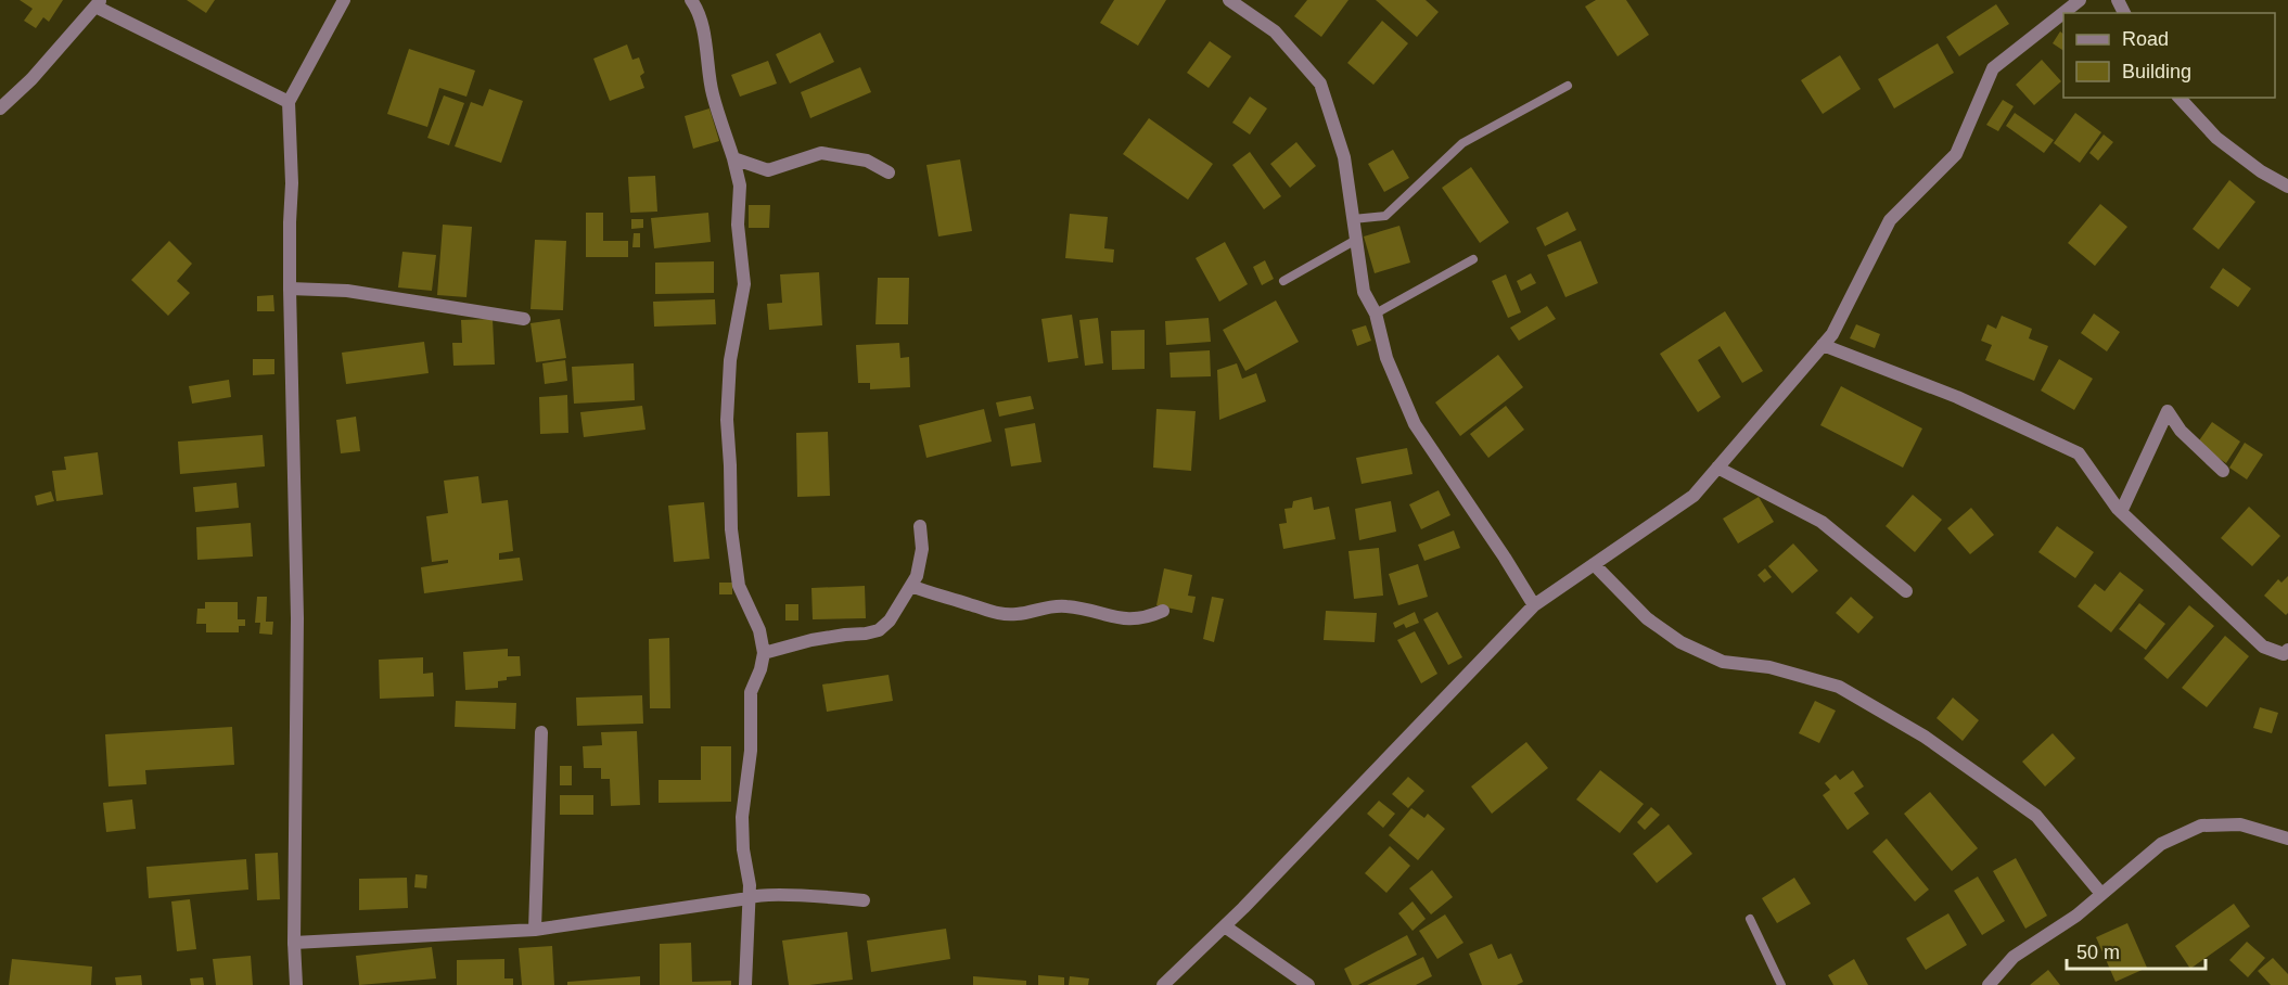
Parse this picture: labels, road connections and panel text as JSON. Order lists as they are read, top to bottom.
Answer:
{
  "legend": ["Road", "Building"],
  "scale_bar": "50 m"
}
